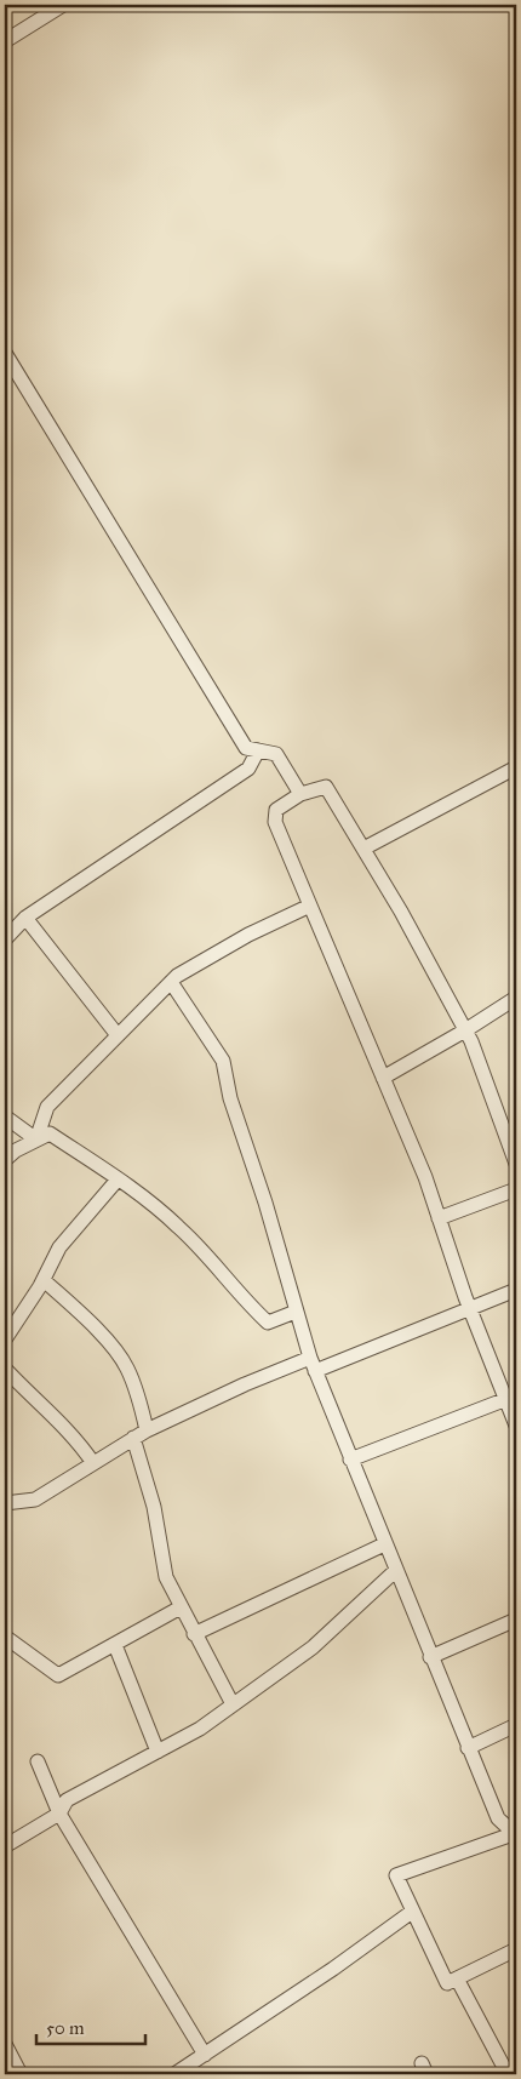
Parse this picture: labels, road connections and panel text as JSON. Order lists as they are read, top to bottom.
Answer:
{
  "scale_bar": "50 m"
}
